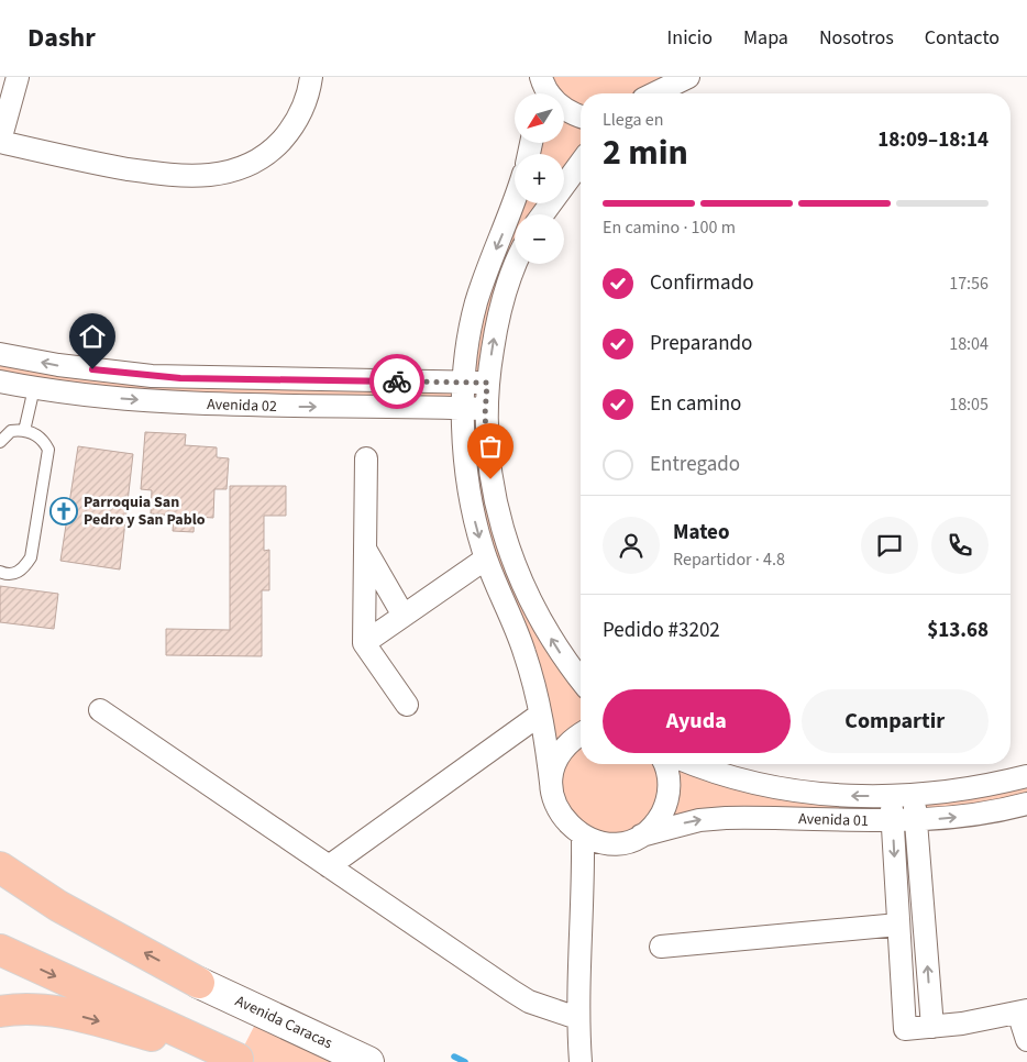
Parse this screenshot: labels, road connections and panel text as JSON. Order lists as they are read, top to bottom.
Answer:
{
  "streets": {
    "street": ["Avenida 02", "Avenida 01", "Avenida Caracas"]
  },
  "places": {
    "church": ["Parroquia San Pedro y San Pablo"]
  },
  "north": "bottom left",
  "page": {
    "header": "Dashr",
    "nav": [
      "Inicio",
      "Mapa",
      "Nosotros",
      "Contacto"
    ],
    "map_buttons": ["+", "−"],
    "heading": ["2 min", "Llega en", "18:09–18:14"],
    "panel": [
      "Mateo",
      "Repartidor · 4.8",
      "Pedido #3202",
      "$13.68"
    ],
    "bar": "En camino · 100 m",
    "list": [
      ["Confirmado", "17:56"],
      ["Preparando", "18:04"],
      ["En camino", "18:05"],
      "Entregado"
    ],
    "buttons": ["Ayuda", "Compartir"]
  }
}
